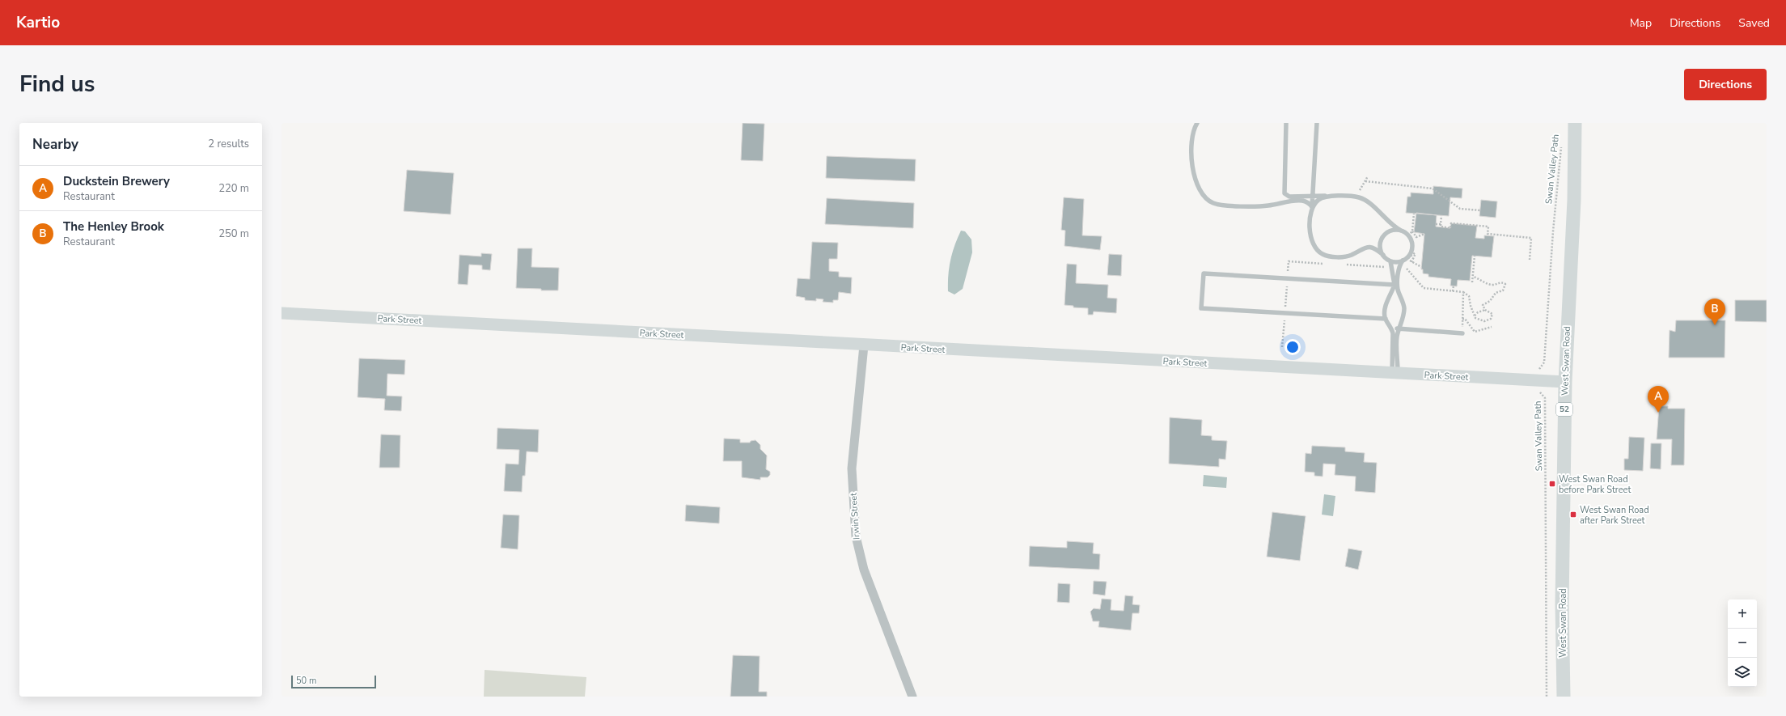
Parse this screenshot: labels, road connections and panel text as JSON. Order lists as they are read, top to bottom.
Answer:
{
  "streets": {
    "main road": ["West Swan Road", "52"],
    "street": ["Park Street", "Irwin Street"],
    "path": ["Swan Valley Path"]
  },
  "crossings": [
    ["Swan Valley Path", "Park Street"],
    ["Park Street", "West Swan Road"],
    ["Park Street", "Irwin Street"]
  ],
  "places": {
    "transit": ["West Swan Road before Park Street", "West Swan Road after Park Street"]
  },
  "scale_bar": "50 m",
  "page": {
    "header": "Kartio",
    "nav": ["Map", "Directions", "Saved"],
    "title": "Find us",
    "buttons": "Directions",
    "heading": ["Nearby", "2 results"],
    "list": [
      {
        "mark": "A",
        "name": "Duckstein Brewery",
        "note": "Restaurant",
        "value": "220 m"
      },
      {
        "mark": "B",
        "name": "The Henley Brook",
        "note": "Restaurant",
        "value": "250 m"
      }
    ],
    "pins": ["B", "A"],
    "map_buttons": ["+", "−"],
    "scale": "50 m"
  }
}
